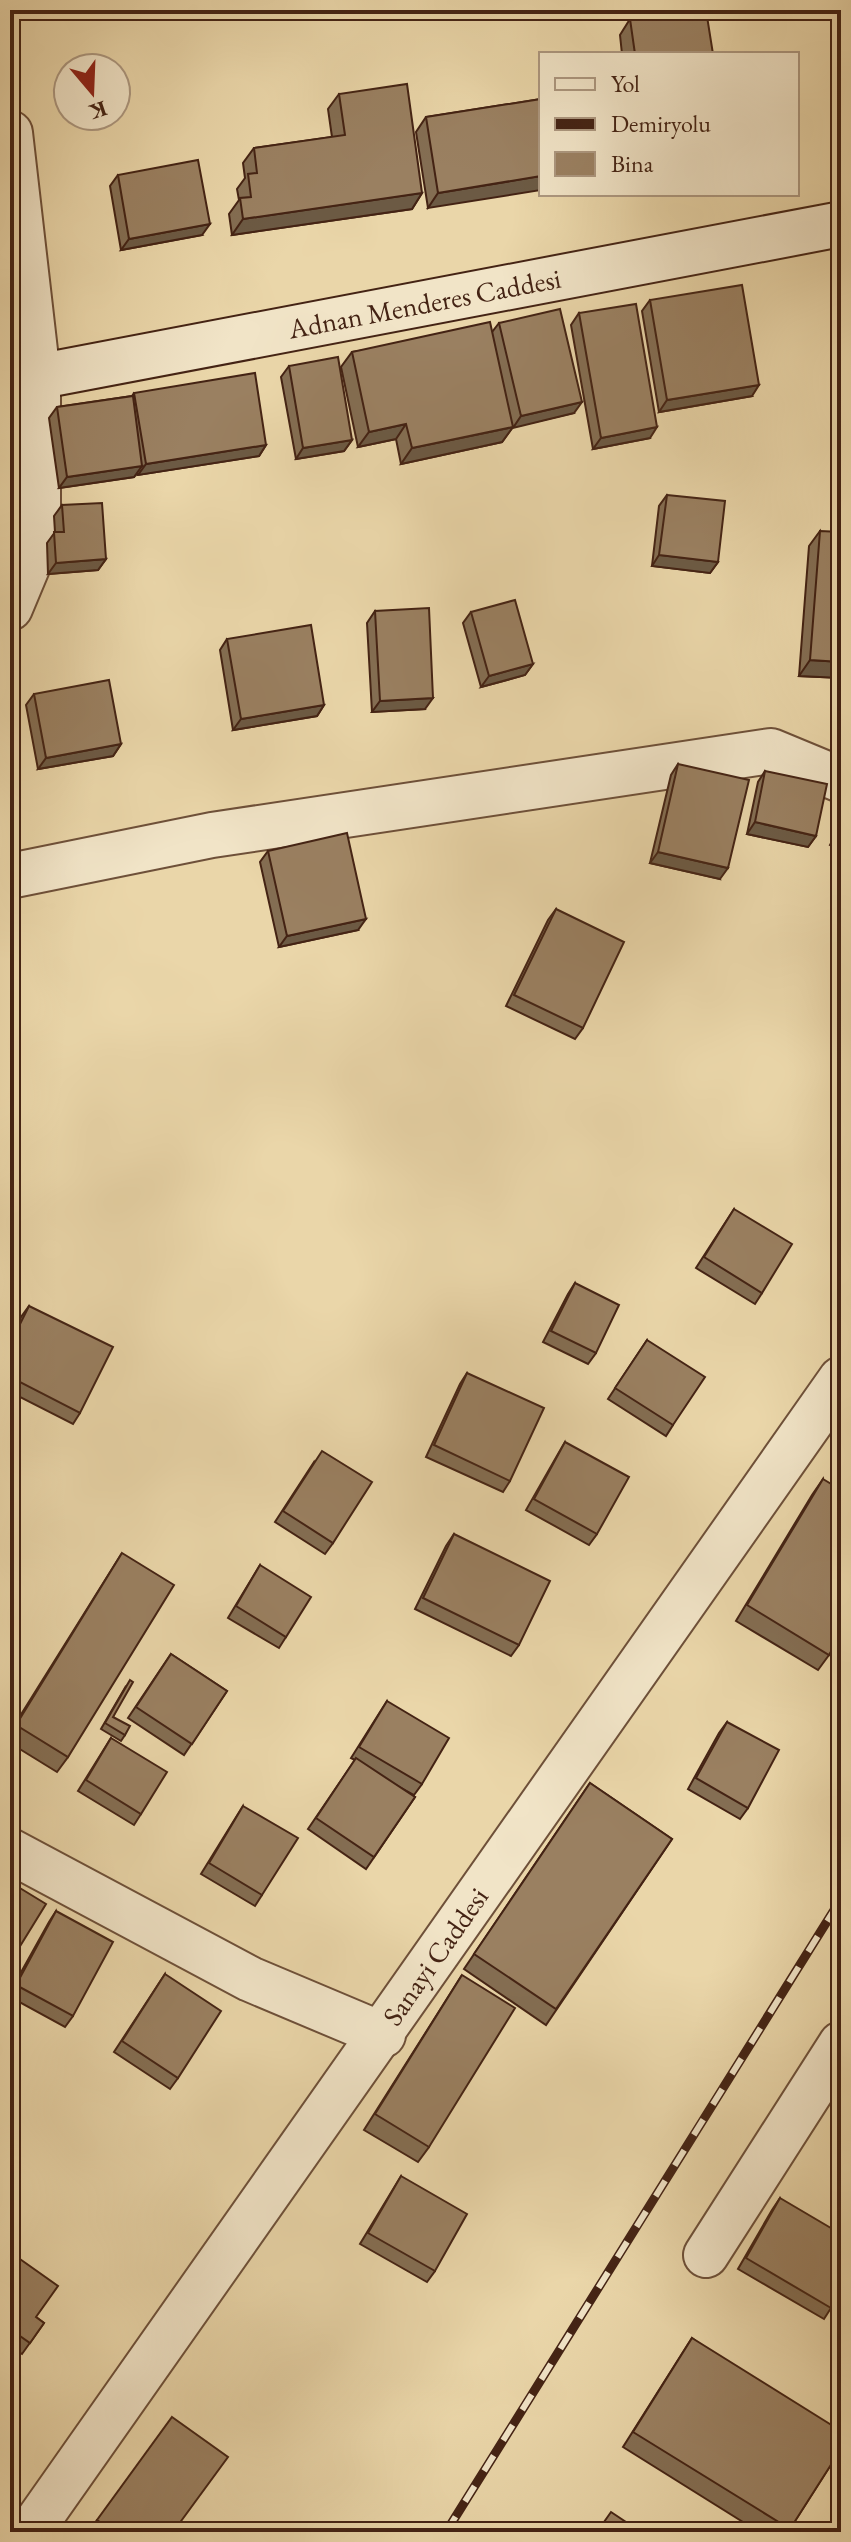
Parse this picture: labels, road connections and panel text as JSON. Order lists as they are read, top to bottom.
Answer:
{
  "streets": {
    "street": ["Adnan Menderes Caddesi", "Sanayi Caddesi"]
  },
  "legend": ["Yol", "Demiryolu", "Bina"],
  "north": "bottom"
}
